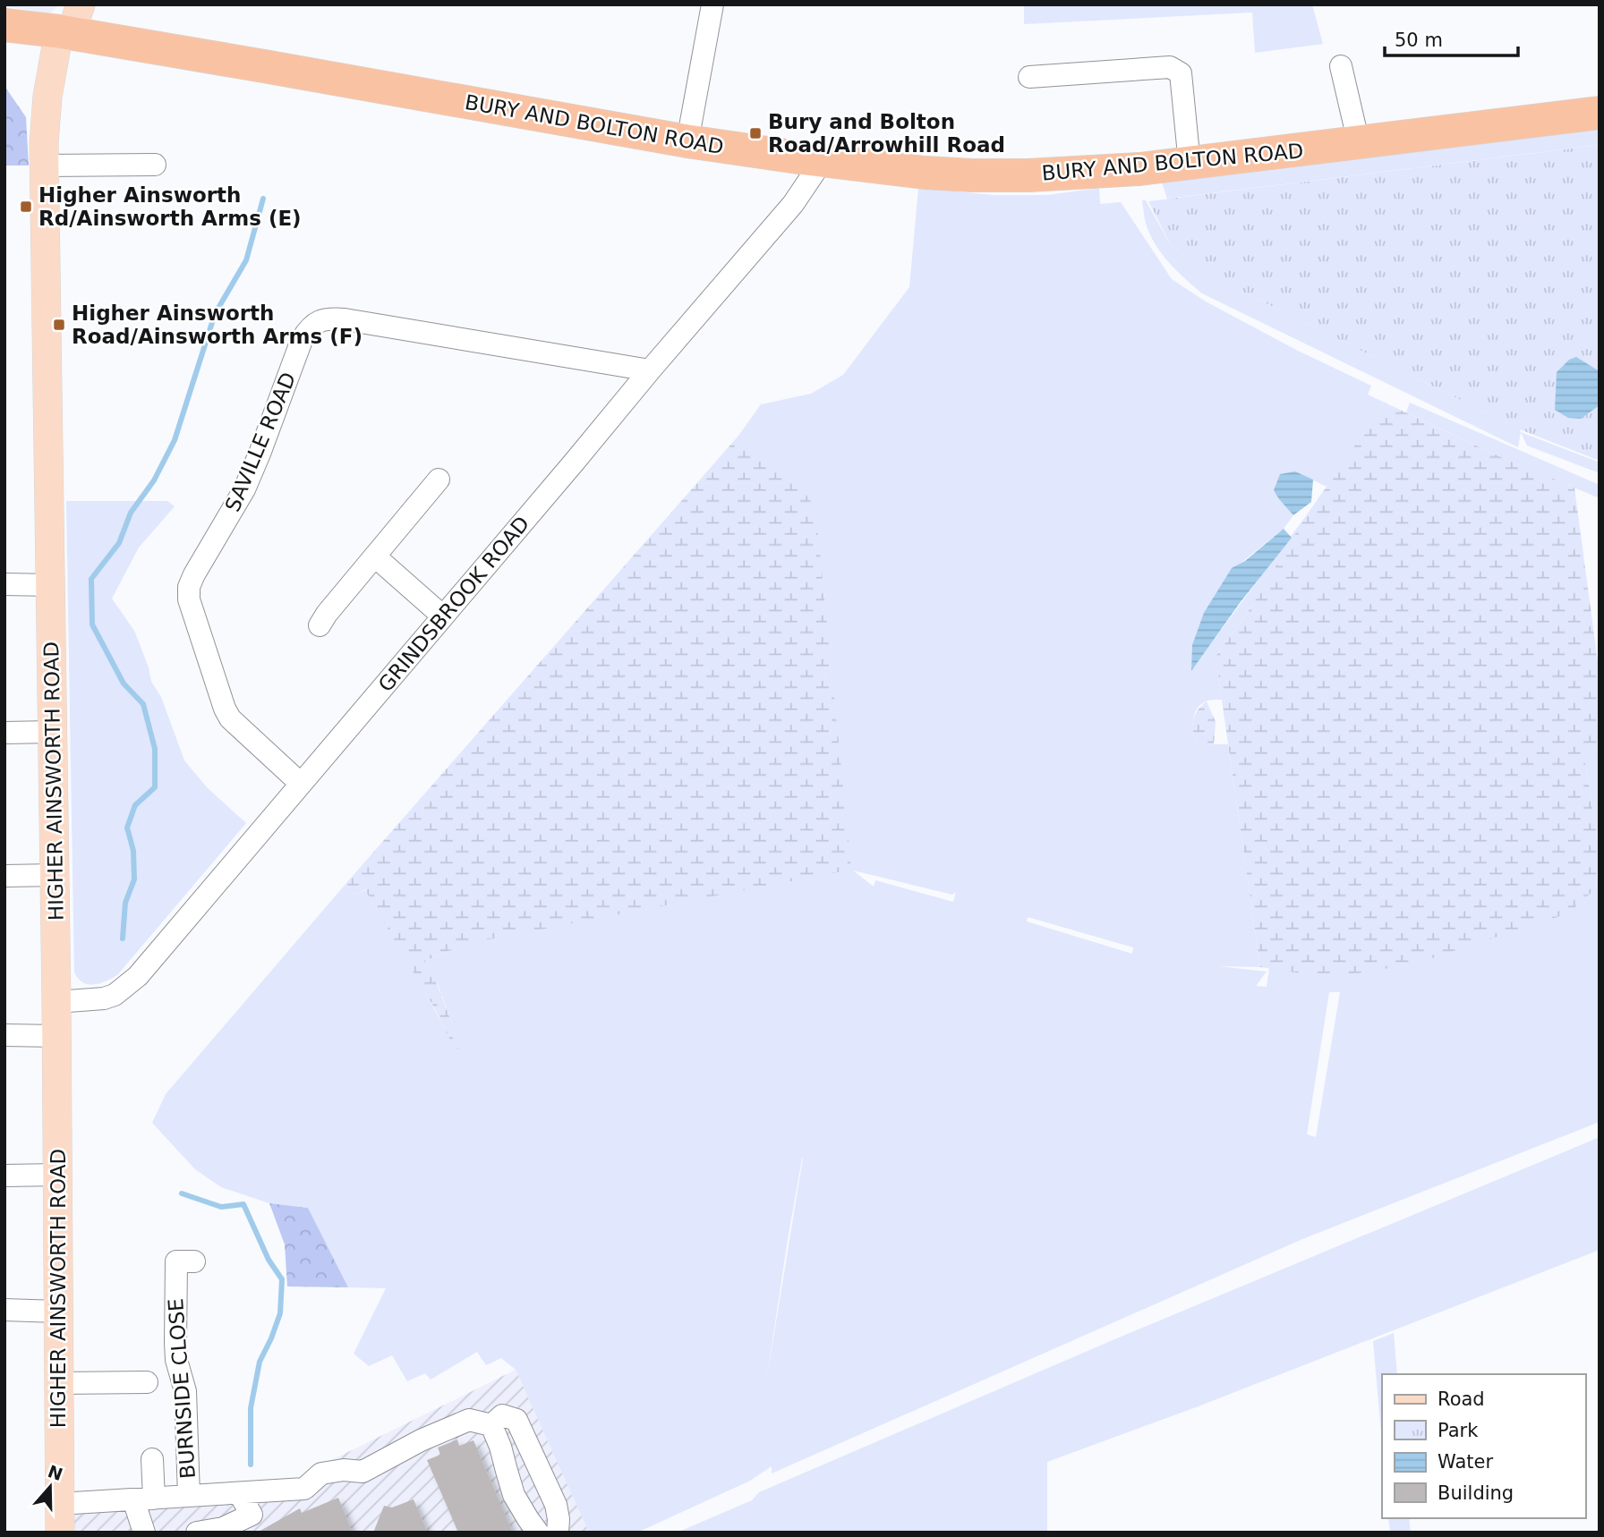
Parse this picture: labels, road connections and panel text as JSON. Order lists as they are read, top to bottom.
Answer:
{
  "streets": {
    "highway": ["BURY AND BOLTON ROAD"],
    "main road": ["HIGHER AINSWORTH ROAD"],
    "street": ["SAVILLE ROAD", "GRINDSBROOK ROAD", "BURNSIDE CLOSE"]
  },
  "crossings": [
    ["BURY AND BOLTON ROAD", "GRINDSBROOK ROAD"],
    ["BURY AND BOLTON ROAD", "HIGHER AINSWORTH ROAD"],
    ["SAVILLE ROAD", "GRINDSBROOK ROAD"],
    ["GRINDSBROOK ROAD", "HIGHER AINSWORTH ROAD"]
  ],
  "places": {
    "transit": ["Bury and Bolton Road/Arrowhill Road", "Higher Ainsworth Rd/Ainsworth Arms (E)", "Higher Ainsworth Road/Ainsworth Arms (F)"]
  },
  "legend": [
    "Road",
    "Park",
    "Water",
    "Building"
  ],
  "scale_bar": "50 m",
  "north": "top"
}
